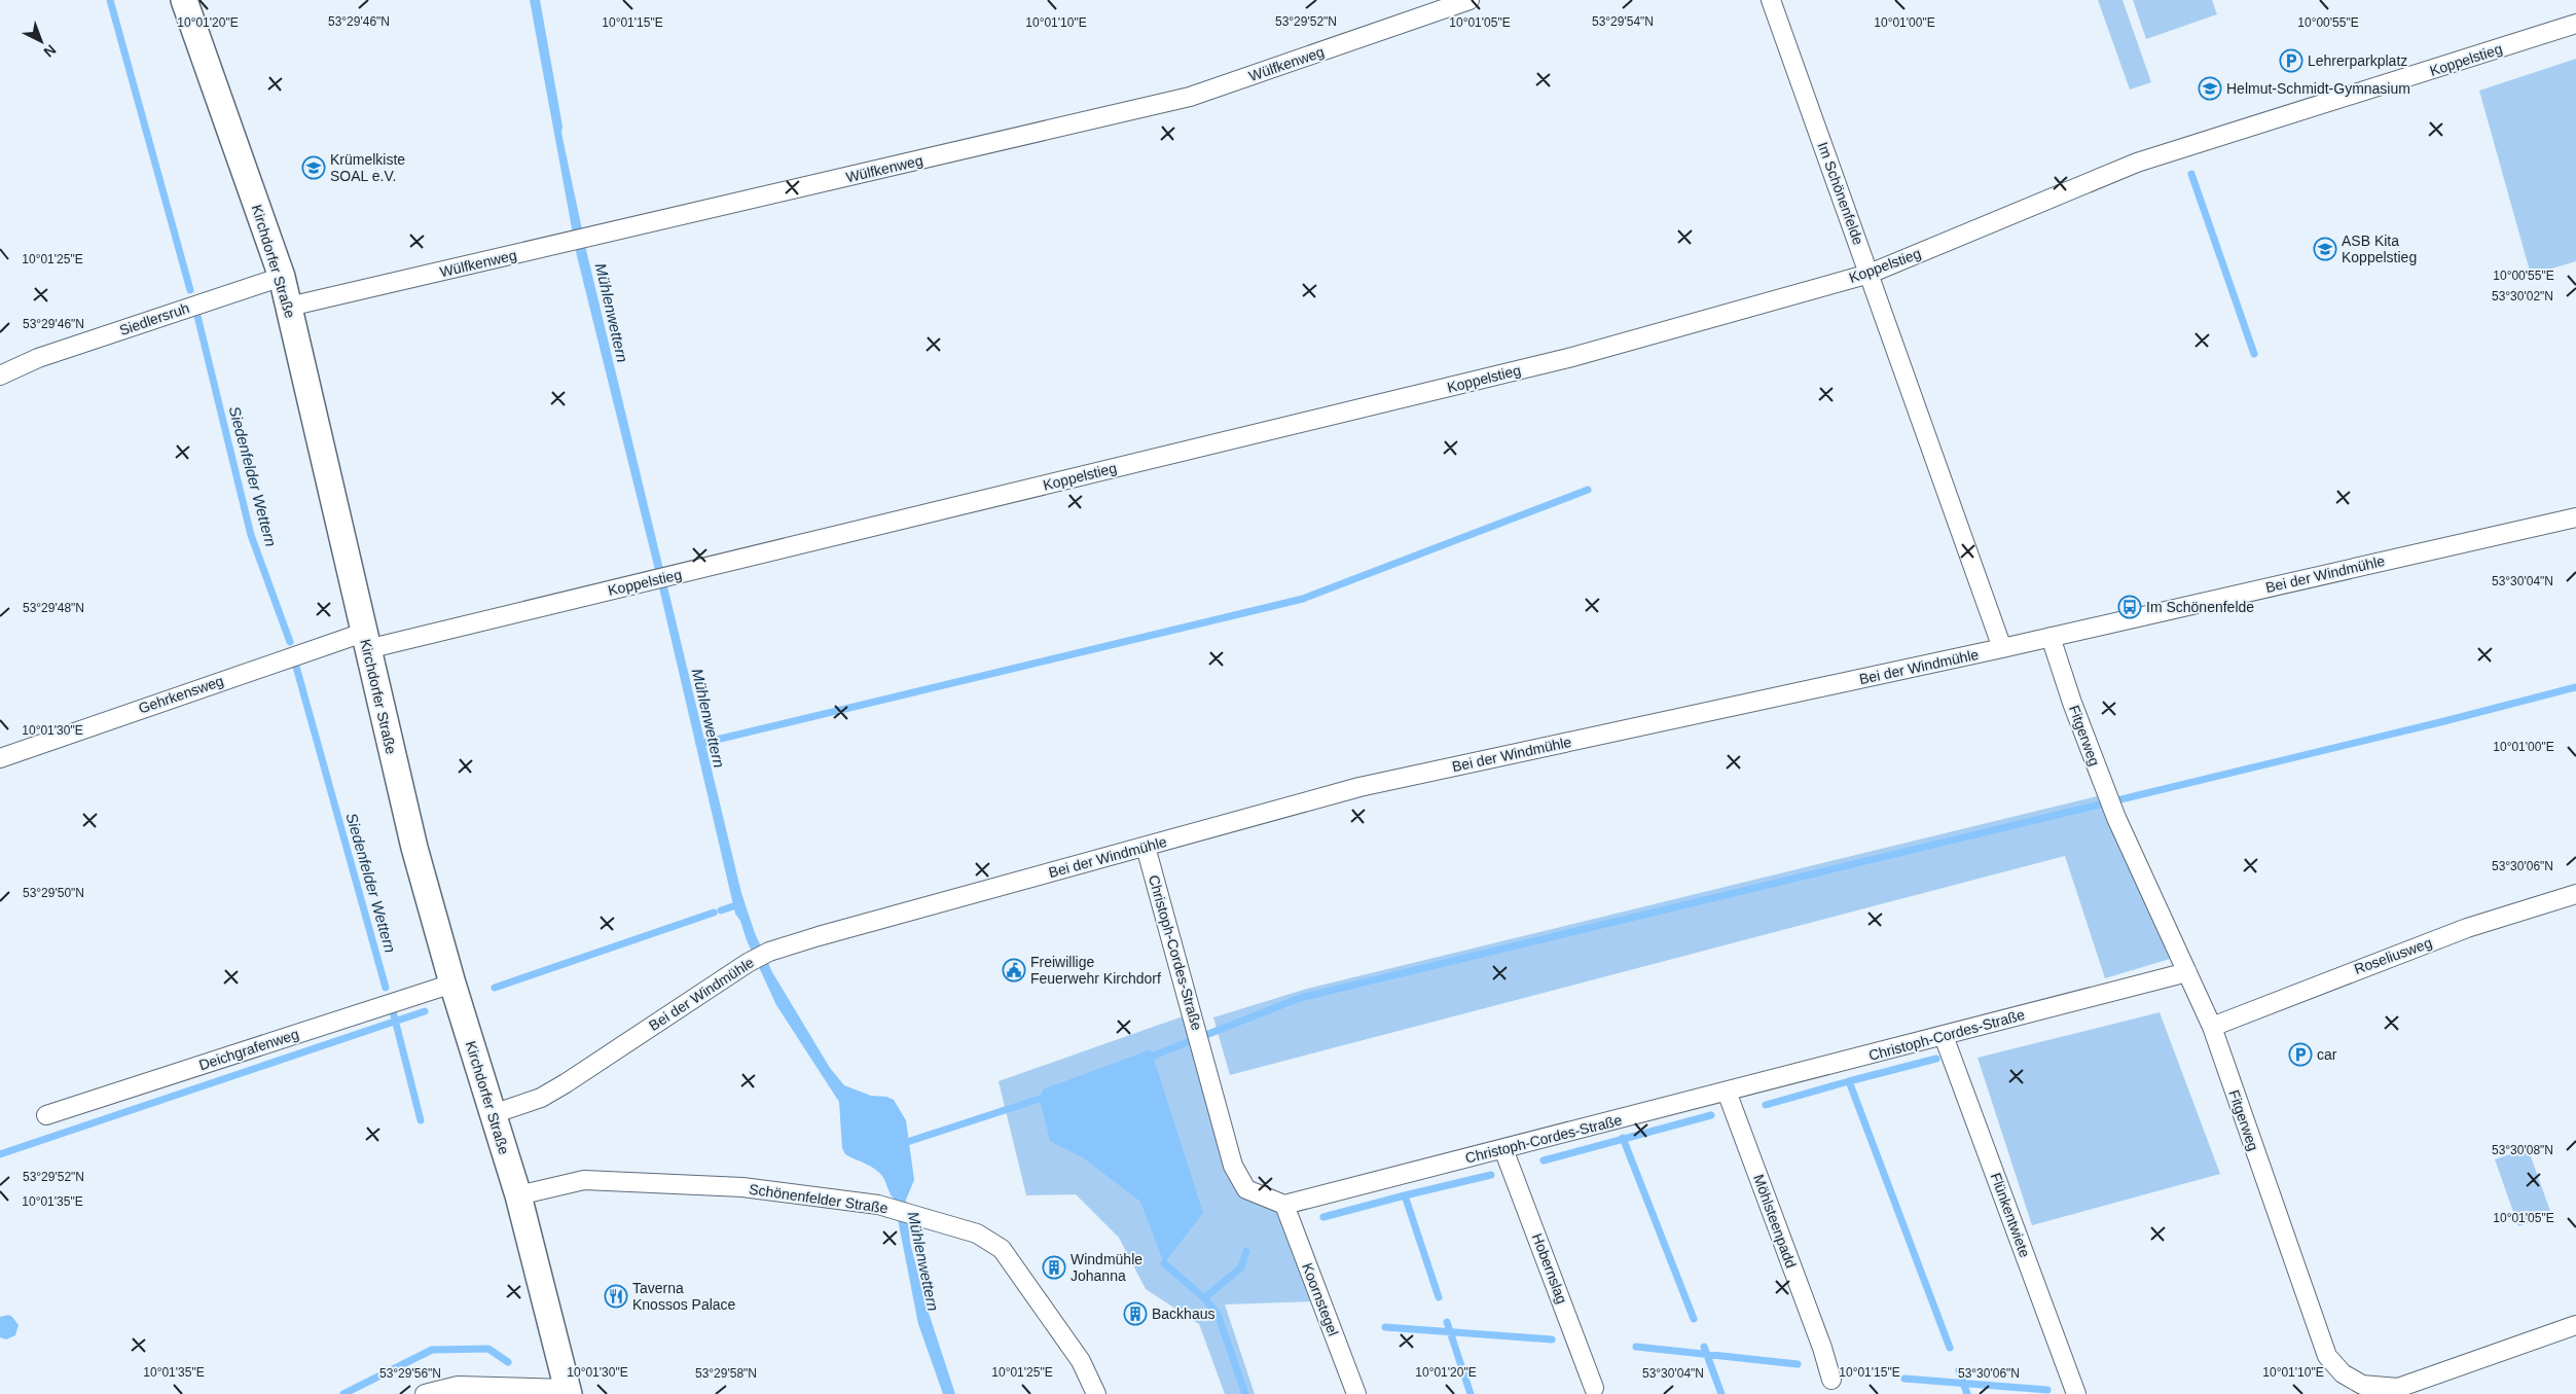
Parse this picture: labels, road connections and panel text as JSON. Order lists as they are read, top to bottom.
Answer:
{
  "streets": {
    "street": [
      "Koppelstieg",
      "Wülfkenweg",
      "Im Schönenfelde",
      "Kirchdorfer Straße",
      "Siedlersruh",
      "Bei der Windmühle",
      "Gehrkensweg",
      "Fitgerweg",
      "Christoph-Cordes-Straße",
      "Roseliusweg",
      "Deichgrafenweg",
      "Schönenfelder Straße",
      "Flünkentwiete",
      "Möhlsteenpadd",
      "Hobernslag",
      "Koornstegel"
    ]
  },
  "crossings": [
    ["Koppelstieg", "Im Schönenfelde"],
    ["Koppelstieg", "Kirchdorfer Straße"],
    ["Koppelstieg", "Gehrkensweg"],
    ["Wülfkenweg", "Kirchdorfer Straße"],
    ["Im Schönenfelde", "Bei der Windmühle"],
    ["Kirchdorfer Straße", "Siedlersruh"],
    ["Kirchdorfer Straße", "Bei der Windmühle"],
    ["Kirchdorfer Straße", "Gehrkensweg"],
    ["Kirchdorfer Straße", "Deichgrafenweg"],
    ["Kirchdorfer Straße", "Schönenfelder Straße"],
    ["Bei der Windmühle", "Fitgerweg"],
    ["Bei der Windmühle", "Christoph-Cordes-Straße"],
    ["Fitgerweg", "Christoph-Cordes-Straße"],
    ["Fitgerweg", "Roseliusweg"],
    ["Christoph-Cordes-Straße", "Flünkentwiete"],
    ["Christoph-Cordes-Straße", "Möhlsteenpadd"],
    ["Christoph-Cordes-Straße", "Hobernslag"],
    ["Christoph-Cordes-Straße", "Koornstegel"]
  ],
  "water": ["Mühlenwettern", "Siedenfelder Wettern"],
  "places": {
    "parking": ["Lehrerparkplatz", "car"],
    "school or university": ["Helmut-Schmidt-Gymnasium", "Krümelkiste SOAL e.V.", "ASB Kita Koppelstieg"],
    "bus stop": ["Im Schönenfelde"],
    "public building": ["Freiwillige Feuerwehr Kirchdorf"],
    "building": ["Windmühle Johanna", "Backhaus"],
    "restaurant": ["Taverna Knossos Palace"]
  },
  "north": "bottom right",
  "coordinates": [
    "53°29'46\"N",
    "53°29'52\"N",
    "53°29'54\"N",
    "10°01'20\"E",
    "10°01'15\"E",
    "10°01'10\"E",
    "10°01'05\"E",
    "10°01'00\"E",
    "10°00'55\"E",
    "10°01'25\"E",
    "53°30'02\"N",
    "53°30'04\"N",
    "53°29'48\"N",
    "10°01'30\"E",
    "53°30'06\"N",
    "53°29'50\"N",
    "53°30'08\"N",
    "10°01'35\"E",
    "53°29'56\"N",
    "53°29'58\"N"
  ]
}
